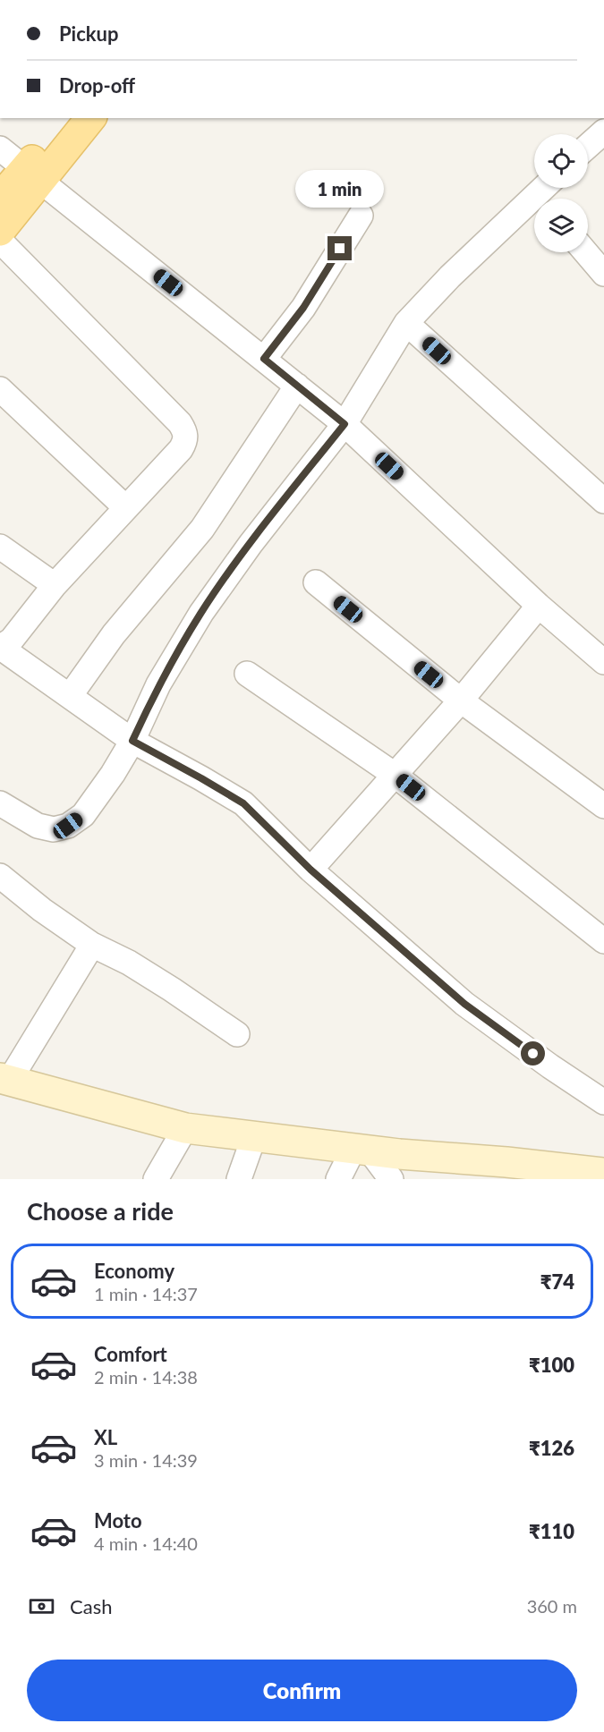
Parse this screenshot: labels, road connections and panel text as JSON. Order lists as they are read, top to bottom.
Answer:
{
  "page": {
    "banner": ["Pickup", "Drop-off"],
    "bubble": "1 min",
    "heading": "Choose a ride",
    "list": [
      {
        "name": "Economy",
        "note": "1 min · 14:37",
        "value": "₹74"
      },
      {
        "name": "Comfort",
        "note": "2 min · 14:38",
        "value": "₹100"
      },
      {
        "name": "XL",
        "note": "3 min · 14:39",
        "value": "₹126"
      },
      {
        "name": "Moto",
        "note": "4 min · 14:40",
        "value": "₹110"
      }
    ],
    "pay": ["Cash", "360 m"],
    "buttons": "Confirm"
  }
}
